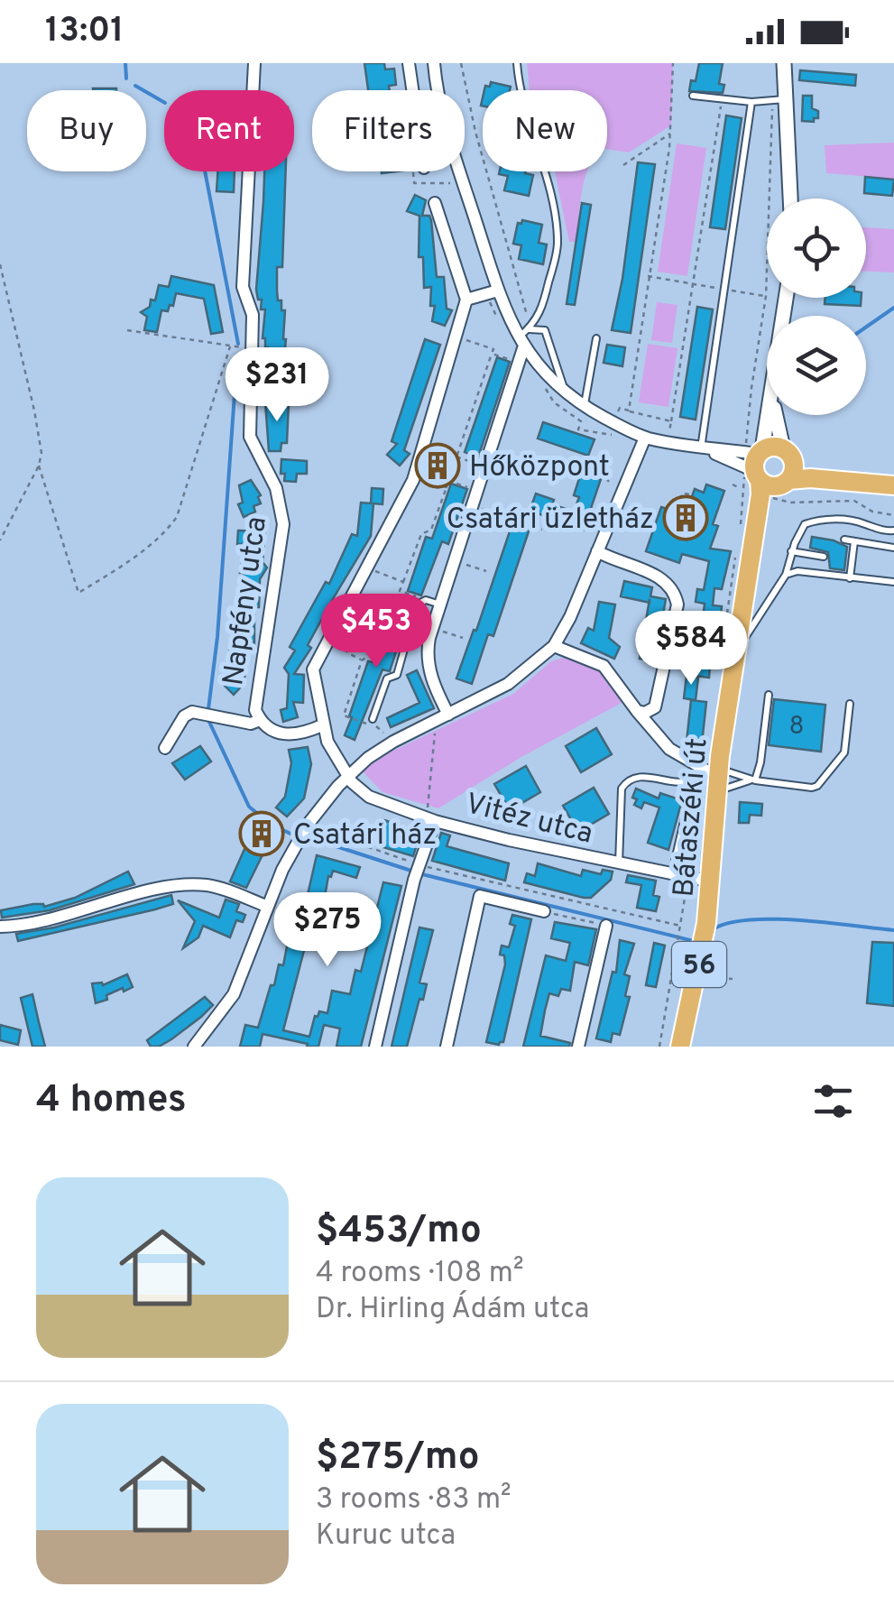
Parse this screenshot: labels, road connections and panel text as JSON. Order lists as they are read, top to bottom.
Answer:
{
  "streets": {
    "main road": ["Bátaszéki út", "56"],
    "street": ["Napfény utca", "Vitéz utca"]
  },
  "crossings": [
    ["Vitéz utca", "Bátaszéki út"],
    ["Bátaszéki út", "56"]
  ],
  "places": {
    "building": ["Hőközpont", "Csatári üzletház", "Csatári ház"]
  },
  "house_numbers": ["8"],
  "page": {
    "status": "13:01",
    "chip": [
      "Buy",
      "Rent",
      "Filters",
      "New"
    ],
    "price": [
      "$231",
      "$453",
      "$584",
      "$275"
    ],
    "heading": "4 homes",
    "list": [
      {
        "name": "$453/mo",
        "note": "4 rooms · 108 m² · Dr. Hirling Ádám utca"
      },
      {
        "name": "$275/mo",
        "note": "3 rooms · 83 m² · Kuruc utca"
      }
    ]
  }
}
